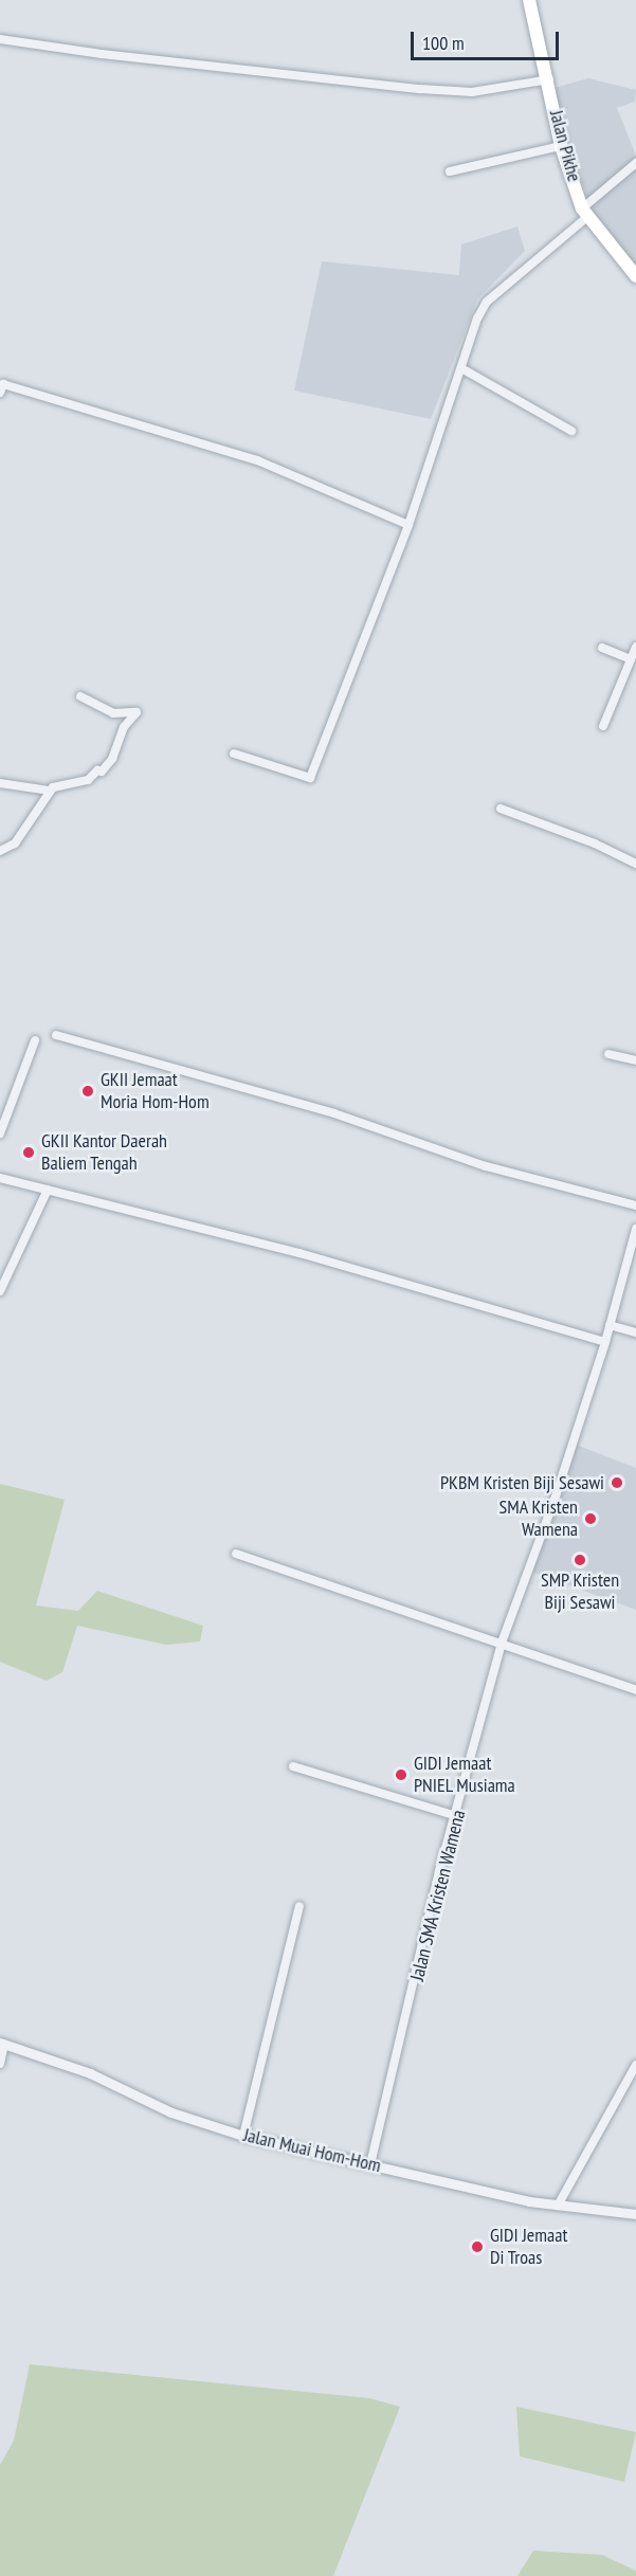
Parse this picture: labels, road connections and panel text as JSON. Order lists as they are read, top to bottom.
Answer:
{
  "streets": {
    "highway": ["Jalan Pikhe"],
    "street": ["Jalan SMA Kristen Wamena", "Jalan Muai Hom-Hom"]
  },
  "crossings": [
    ["Jalan SMA Kristen Wamena", "Jalan Muai Hom-Hom"]
  ],
  "places": [
    "GKII Jemaat Moria Hom-Hom",
    "GKII Kantor Daerah Baliem Tengah",
    "PKBM Kristen Biji Sesawi",
    "SMA Kristen Wamena",
    "SMP Kristen Biji Sesawi",
    "GIDI Jemaat PNIEL Musiama",
    "GIDI Jemaat Di Troas"
  ],
  "scale_bar": "100 m"
}
